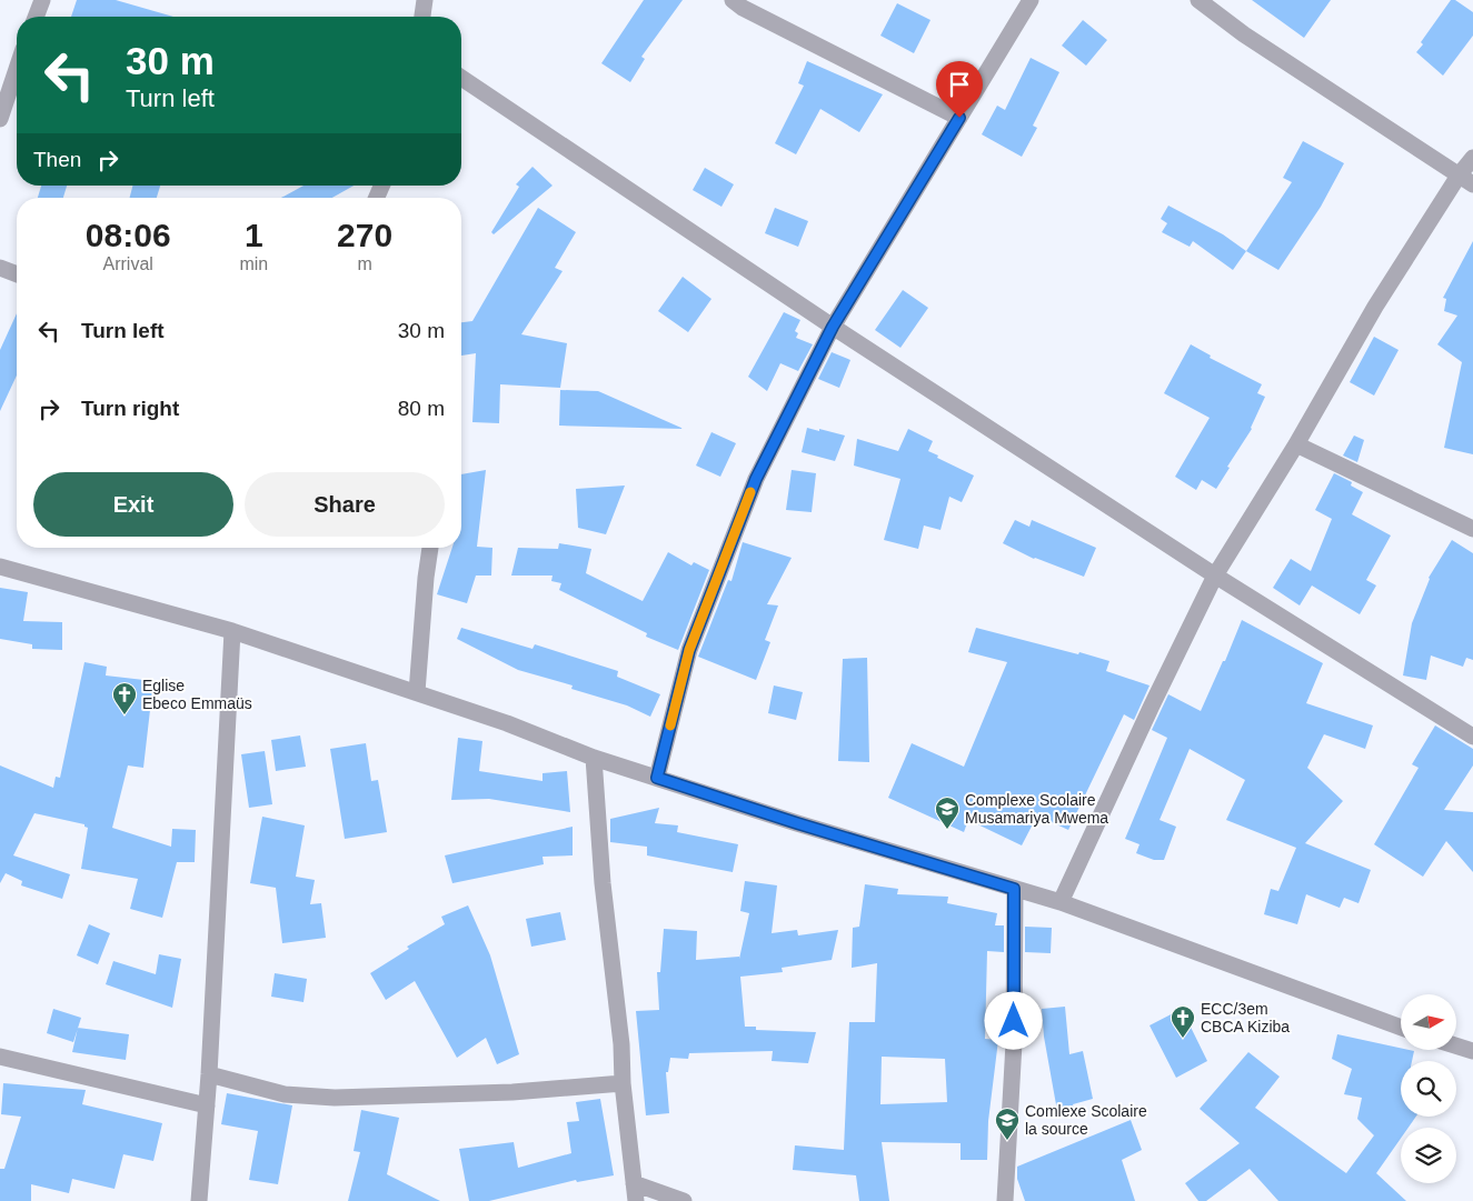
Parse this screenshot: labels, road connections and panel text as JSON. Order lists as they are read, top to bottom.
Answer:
{
  "places": {
    "church": ["Eglise Ebeco Emmaüs", "ECC/3em CBCA Kiziba"],
    "school or university": ["Complexe Scolaire Musamariya Mwema", "Comlexe Scolaire la source"]
  },
  "north": "right",
  "page": {
    "turn": ["30 m", "Turn left"],
    "then": "Then",
    "eta": [
      "08:06",
      "Arrival",
      "1",
      "min",
      "270",
      "m"
    ],
    "list": [
      {
        "name": "Turn left",
        "value": "30 m"
      },
      {
        "name": "Turn right",
        "value": "80 m"
      }
    ],
    "buttons": ["Exit", "Share"]
  }
}
